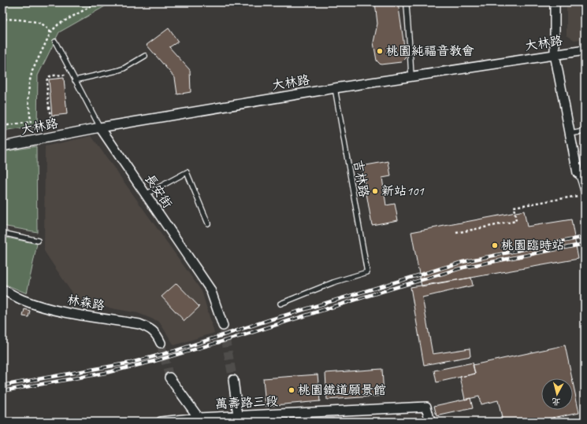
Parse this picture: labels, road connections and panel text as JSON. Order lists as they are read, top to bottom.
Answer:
{
  "streets": {
    "street": [
      "大林路",
      "長安街",
      "林森路",
      "萬壽路三段"
    ],
    "lane": ["吉林路"]
  },
  "crossings": [
    ["大林路", "吉林路"],
    ["大林路", "長安街"]
  ],
  "places": [
    "桃園純福音教會",
    "新站101",
    "桃園臨時站",
    "桃園鐵道願景館"
  ],
  "north": "bottom"
}
